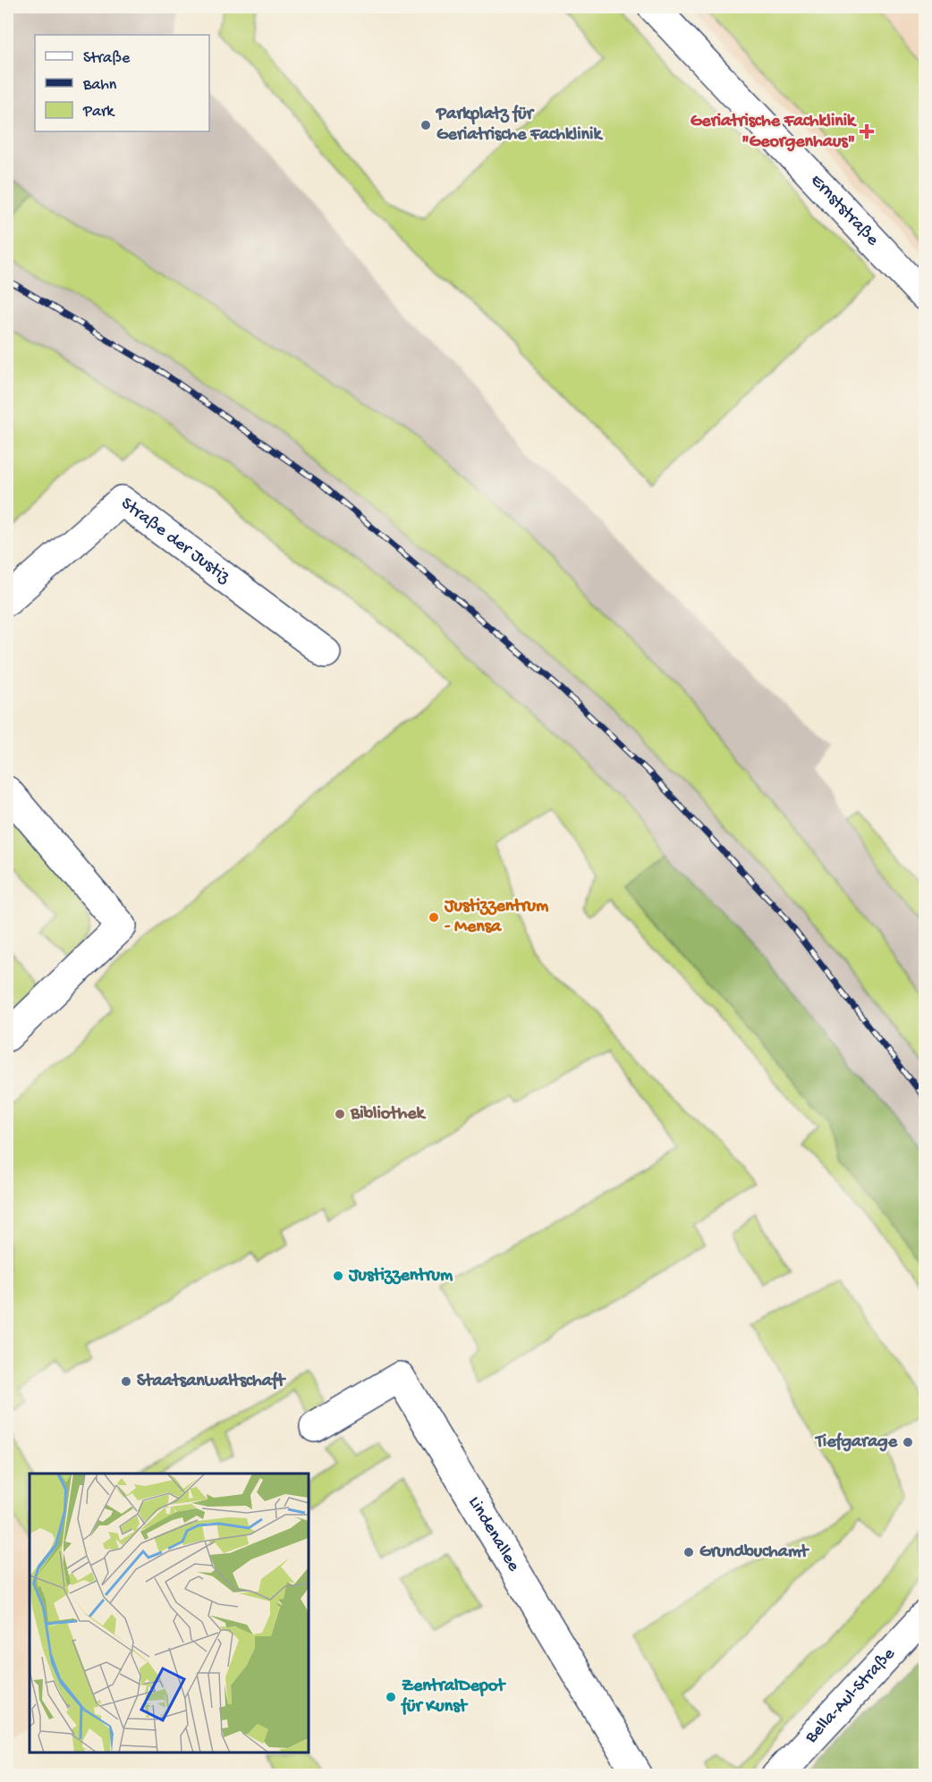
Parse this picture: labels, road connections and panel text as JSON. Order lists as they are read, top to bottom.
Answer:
{
  "streets": {
    "street": [
      "Ernststraße",
      "Straße der Justiz",
      "Lindenallee",
      "Bella-Aul-Straße"
    ]
  },
  "places": {
    "other": [
      "Parkplatz für Geriatrische Fachklinik",
      "Justizzentrum - Mensa",
      "Bibliothek",
      "Justizzentrum",
      "Staatsanwaltschaft",
      "Tiefgarage",
      "Grundbuchamt",
      "ZentralDepot für Kunst"
    ],
    "health": ["Geriatrische Fachklinik \"Georgenhaus\""]
  },
  "legend": ["Straße", "Bahn", "Park"]
}
